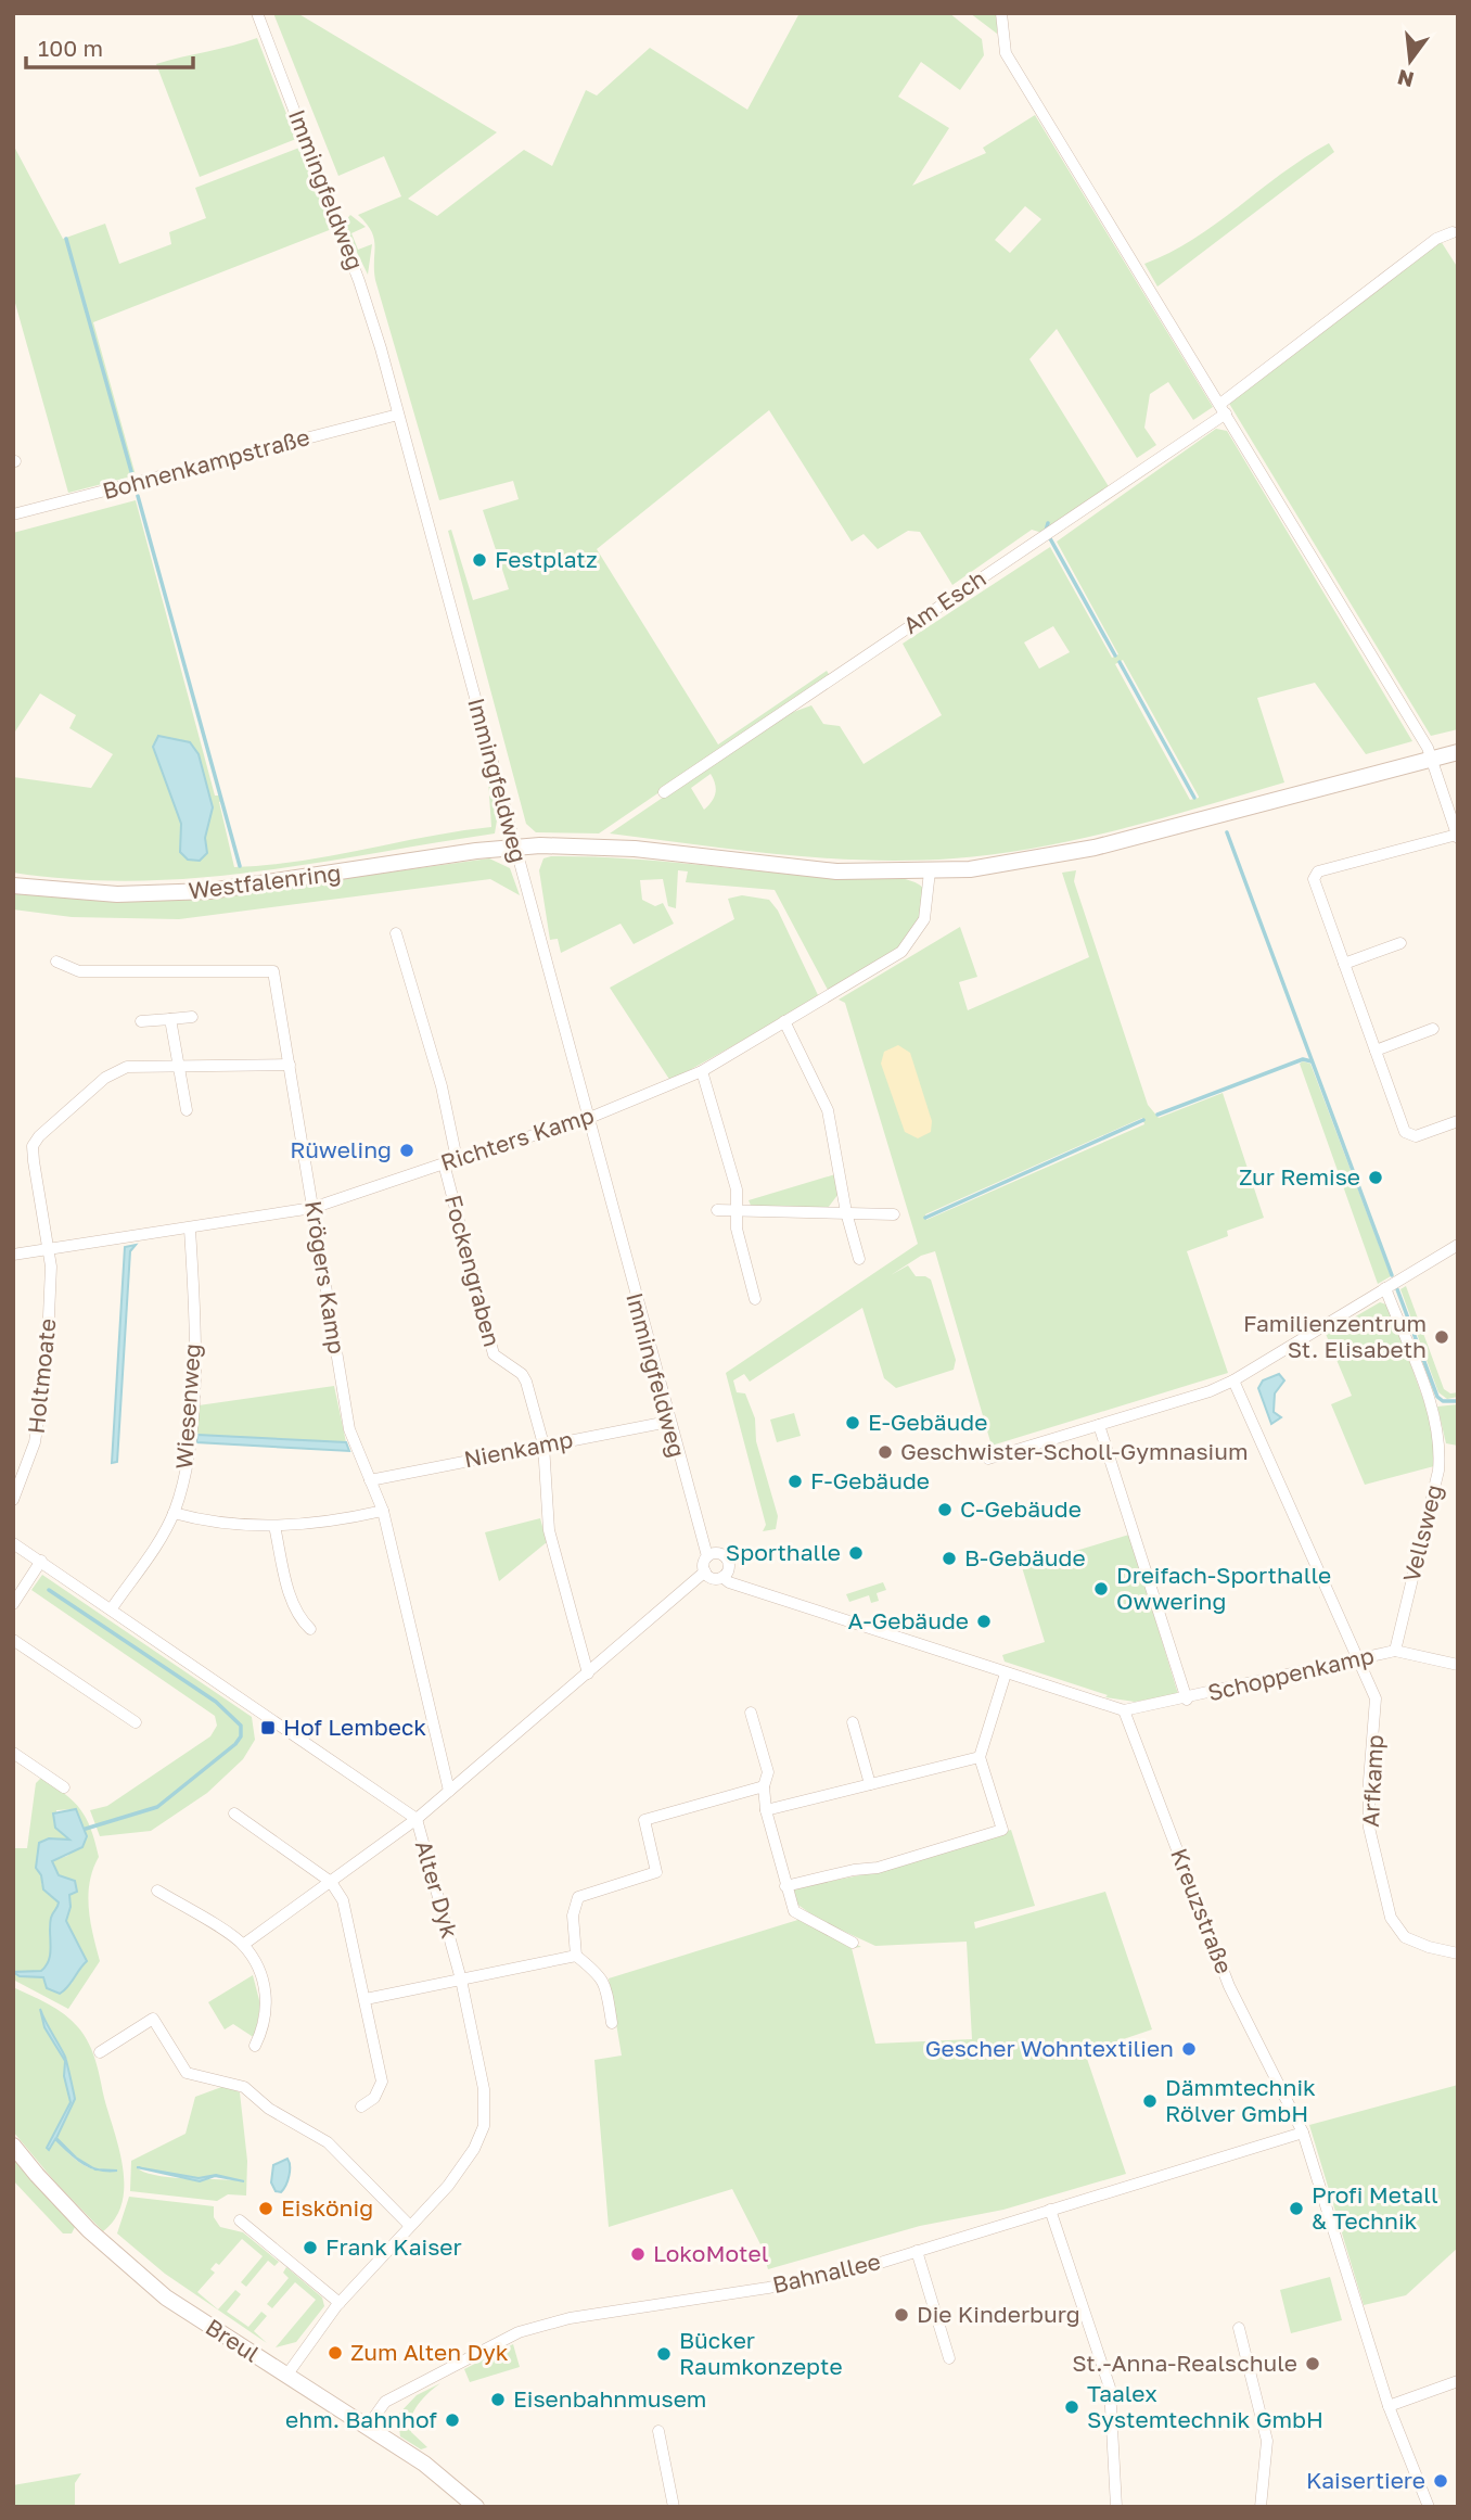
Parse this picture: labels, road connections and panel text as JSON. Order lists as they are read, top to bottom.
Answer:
{
  "streets": {
    "street": [
      "Immingfeldweg",
      "Bohnenkampstraße",
      "Am Esch",
      "Westfalenring",
      "Richters Kamp",
      "Fockengraben",
      "Krögers Kamp",
      "Holtmoate",
      "Wiesenweg",
      "Nienkamp",
      "Vellsweg",
      "Schoppenkamp",
      "Arfkamp",
      "Alter Dyk",
      "Kreuzstraße",
      "Bahnallee",
      "Breul"
    ]
  },
  "crossings": [
    ["Immingfeldweg", "Bohnenkampstraße"],
    ["Immingfeldweg", "Westfalenring"],
    ["Immingfeldweg", "Richters Kamp"],
    ["Immingfeldweg", "Nienkamp"],
    ["Westfalenring", "Richters Kamp"],
    ["Richters Kamp", "Fockengraben"],
    ["Richters Kamp", "Krögers Kamp"],
    ["Richters Kamp", "Holtmoate"],
    ["Richters Kamp", "Wiesenweg"],
    ["Fockengraben", "Nienkamp"],
    ["Krögers Kamp", "Holtmoate"],
    ["Krögers Kamp", "Nienkamp"],
    ["Wiesenweg", "Alter Dyk"],
    ["Vellsweg", "Schoppenkamp"],
    ["Schoppenkamp", "Arfkamp"],
    ["Schoppenkamp", "Kreuzstraße"],
    ["Alter Dyk", "Breul"],
    ["Kreuzstraße", "Bahnallee"],
    ["Bahnallee", "Breul"]
  ],
  "places": {
    "other": [
      "Festplatz",
      "Rüweling",
      "Zur Remise",
      "Familienzentrum St. Elisabeth",
      "E-Gebäude",
      "Geschwister-Scholl-Gymnasium",
      "F-Gebäude",
      "C-Gebäude",
      "Sporthalle",
      "B-Gebäude",
      "Dreifach-Sporthalle Owwering",
      "A-Gebäude",
      "Gescher Wohntextilien",
      "Dämmtechnik Rölver GmbH",
      "Eiskönig",
      "Profi Metall & Technik",
      "Frank Kaiser",
      "LokoMotel",
      "Die Kinderburg",
      "Zum Alten Dyk",
      "Bücker Raumkonzepte",
      "St.-Anna-Realschule",
      "Eisenbahnmusem",
      "Taalex Systemtechnik GmbH",
      "ehm. Bahnhof",
      "Kaisertiere"
    ],
    "transit": ["Hof Lembeck"]
  },
  "scale_bar": "100 m",
  "north": "bottom"
}
